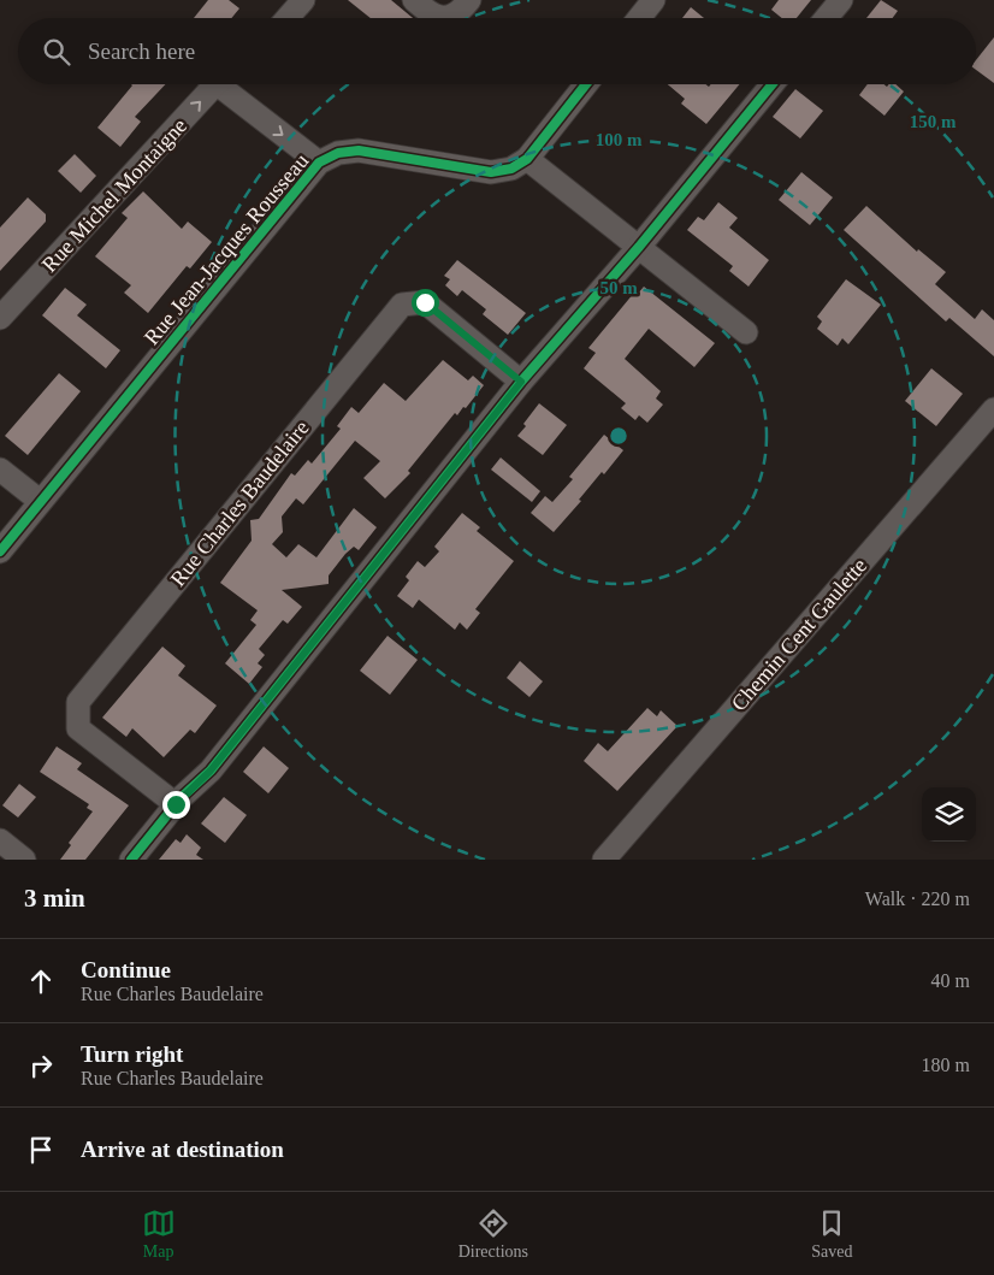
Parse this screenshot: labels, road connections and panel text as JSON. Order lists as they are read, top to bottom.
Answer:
{
  "streets": {
    "street": [
      "Rue Michel Montaigne",
      "Rue Jean-Jacques Rousseau",
      "Rue Charles Baudelaire",
      "Chemin Cent Gaulette"
    ]
  },
  "one_way": ["Rue Michel Montaigne"],
  "page": {
    "search": "Search here",
    "heading": ["3 min", "Walk · 220 m"],
    "list": [
      ["Continue", "Rue Charles Baudelaire", "40 m"],
      ["Turn right", "Rue Charles Baudelaire", "180 m"],
      "Arrive at destination"
    ],
    "nav": ["Map", "Directions", "Saved"]
  },
  "rings": ["150 m", "100 m", "50 m"]
}
